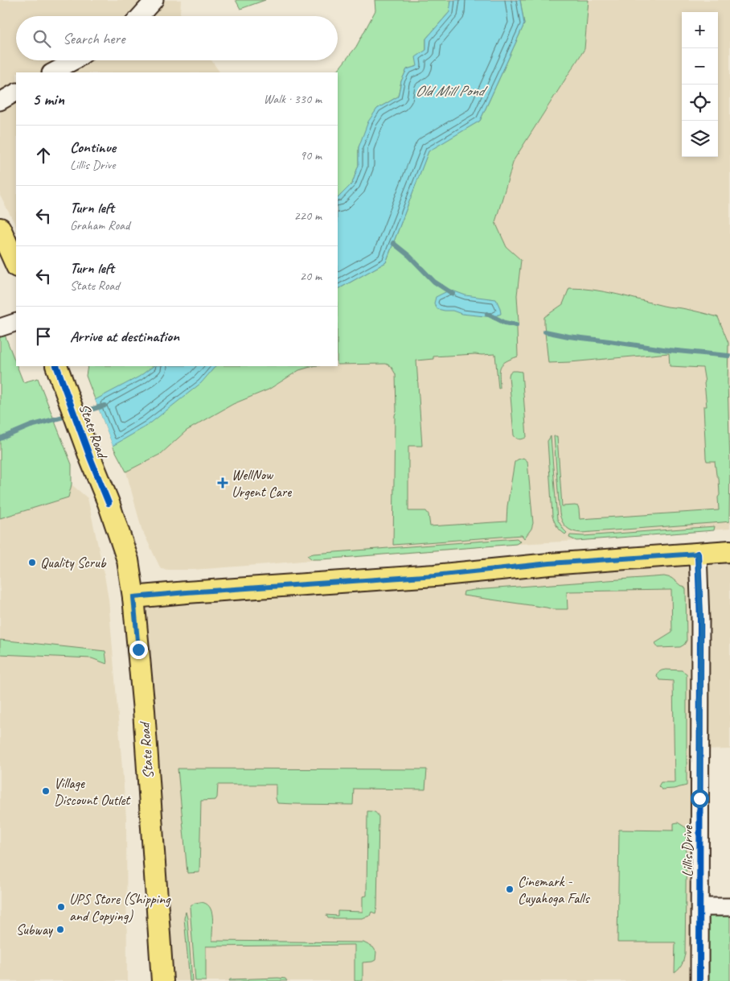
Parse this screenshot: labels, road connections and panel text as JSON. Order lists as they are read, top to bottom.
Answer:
{
  "streets": {
    "main road": ["State Road"],
    "street": ["Lillis Drive"]
  },
  "water": ["Old Mill Pond"],
  "places": {
    "health": ["WellNow Urgent Care"],
    "other": [
      "Quality Scrub",
      "Village Discount Outlet",
      "Cinemark - Cuyahoga Falls",
      "UPS Store (Shipping and Copying)",
      "Subway"
    ]
  },
  "page": {
    "map_buttons": ["+", "−"],
    "search": "Search here",
    "heading": ["5 min", "Walk · 330 m"],
    "list": [
      ["Continue", "Lillis Drive", "90 m"],
      ["Turn left", "Graham Road", "220 m"],
      ["Turn left", "State Road", "20 m"],
      "Arrive at destination"
    ]
  }
}
